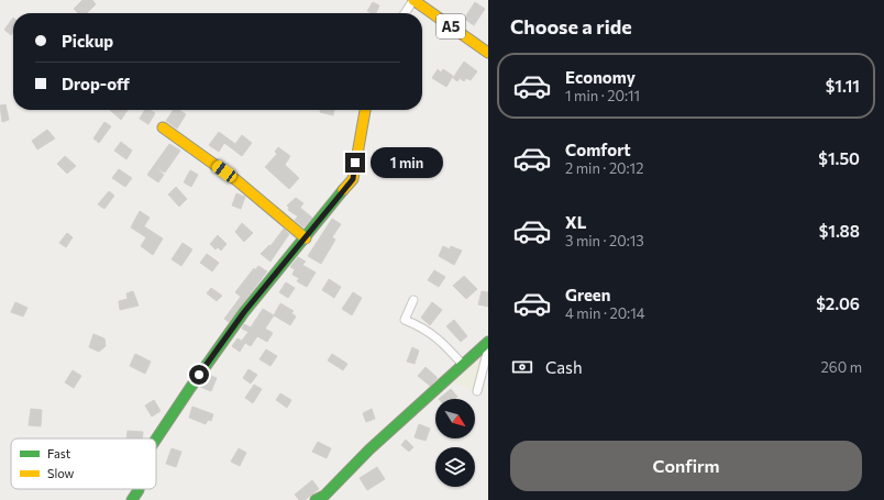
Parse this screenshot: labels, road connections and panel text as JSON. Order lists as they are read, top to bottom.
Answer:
{
  "streets": {
    "main road": ["A5"]
  },
  "legend": ["Fast", "Slow"],
  "north": "bottom right",
  "page": {
    "heading": "Choose a ride",
    "banner": ["Pickup", "Drop-off"],
    "list": [
      {
        "name": "Economy",
        "note": "1 min · 20:11",
        "value": "$1.11"
      },
      {
        "name": "Comfort",
        "note": "2 min · 20:12",
        "value": "$1.50"
      },
      {
        "name": "XL",
        "note": "3 min · 20:13",
        "value": "$1.88"
      },
      {
        "name": "Green",
        "note": "4 min · 20:14",
        "value": "$2.06"
      }
    ],
    "bubble": "1 min",
    "pay": ["Cash", "260 m"],
    "buttons": "Confirm"
  }
}
